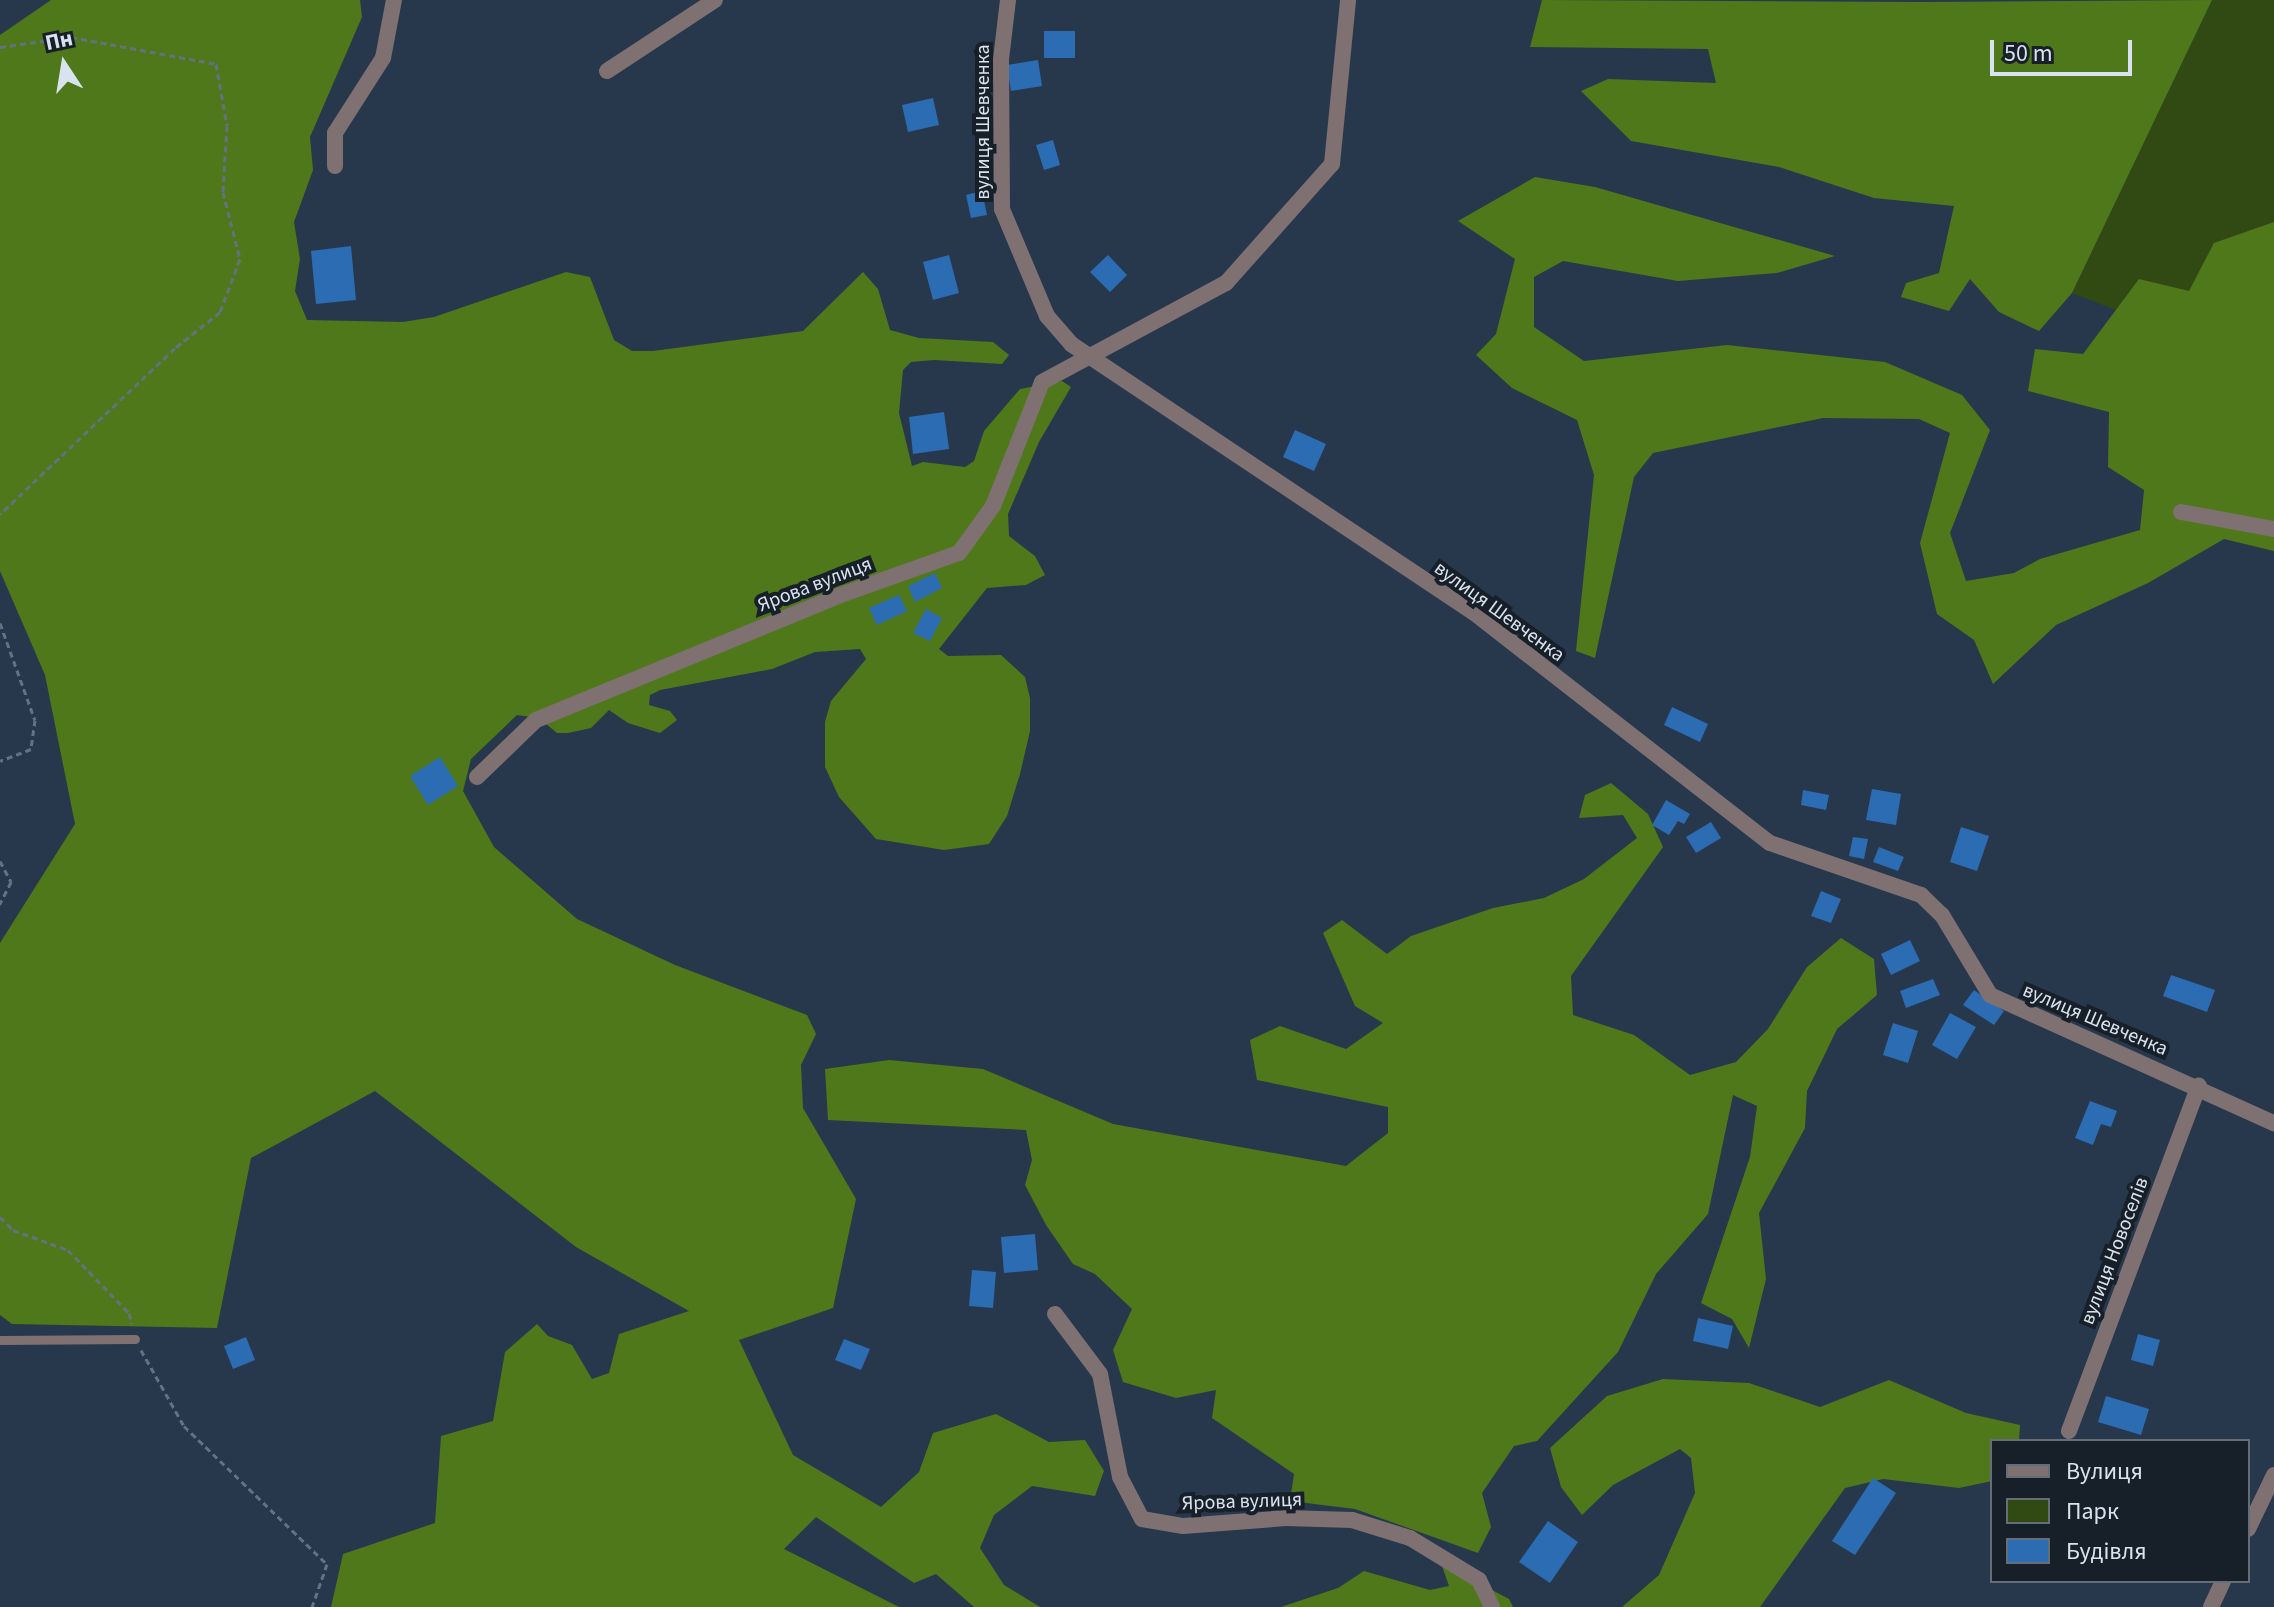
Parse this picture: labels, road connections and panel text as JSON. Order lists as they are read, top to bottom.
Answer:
{
  "streets": {
    "street": ["вулиця Шевченка", "Ярова вулиця", "вулиця Новоселів"]
  },
  "crossings": [
    ["вулиця Шевченка", "Ярова вулиця"],
    ["вулиця Шевченка", "вулиця Новоселів"]
  ],
  "legend": ["Вулиця", "Парк", "Будівля"],
  "scale_bar": "50 m",
  "north": "top"
}
